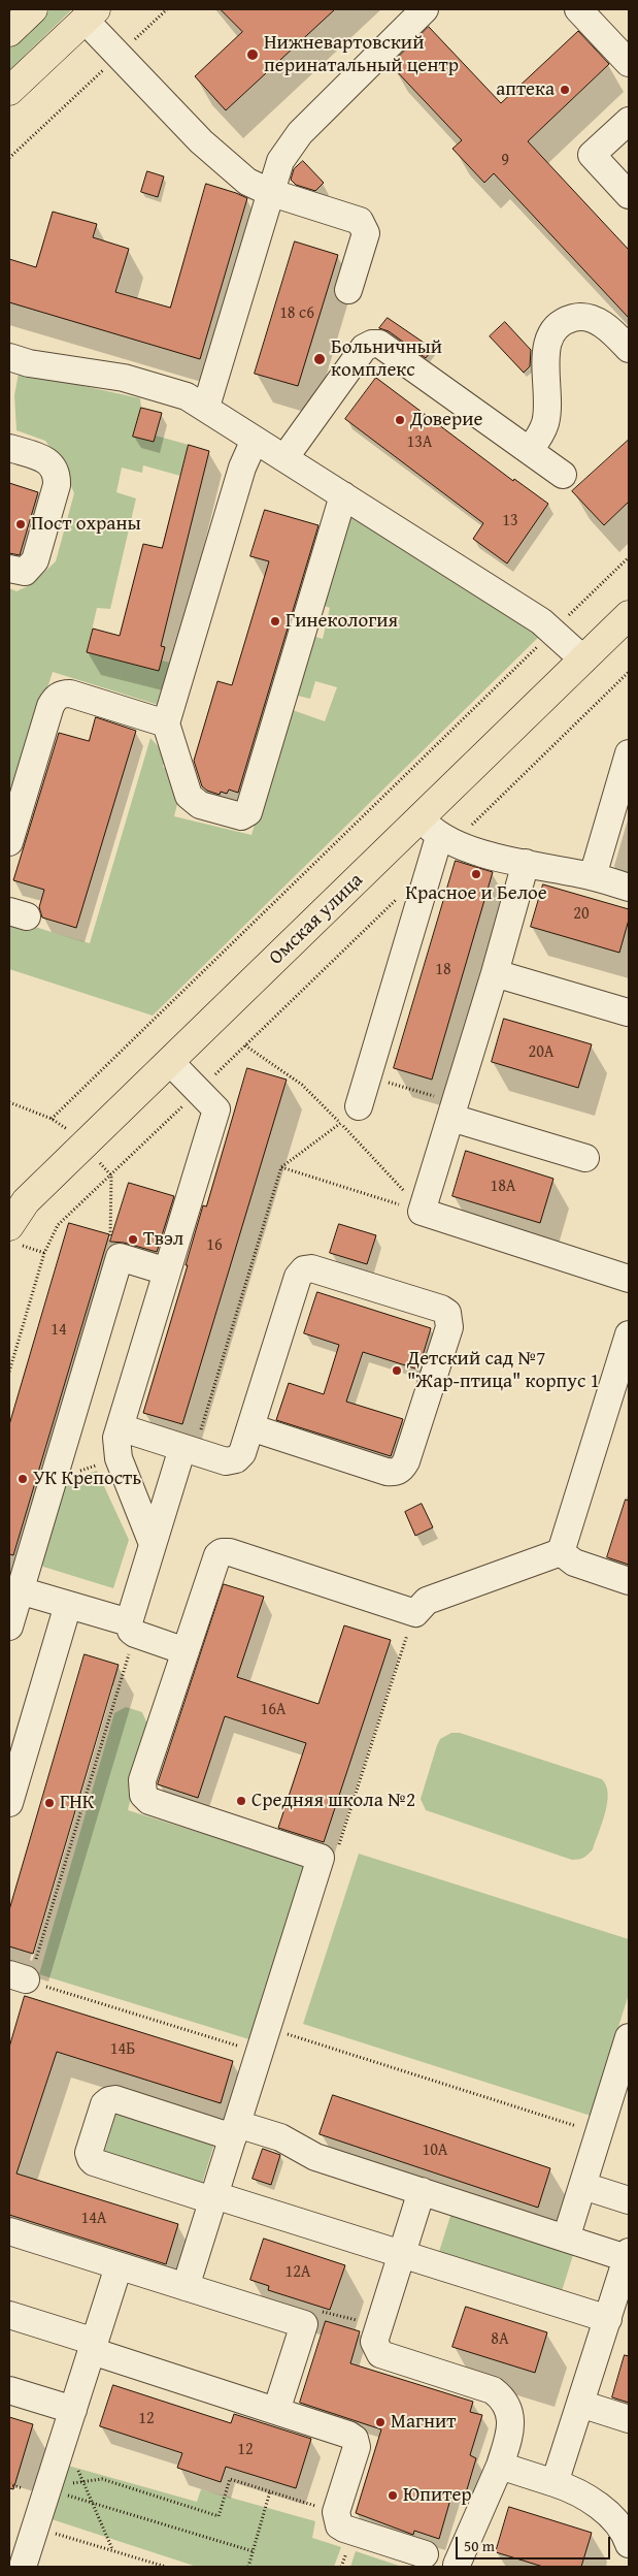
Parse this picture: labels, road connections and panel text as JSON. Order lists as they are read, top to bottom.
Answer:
{
  "streets": {
    "main road": ["Омская улица"]
  },
  "places": [
    "Нижневартовский перинатальный центр",
    "аптека",
    "Больничный комплекс",
    "Доверие",
    "Пост охраны",
    "Гинекология",
    "Красное и Белое",
    "Твэл",
    "Детский сад №7 \"Жар-птица\" корпус 1",
    "УК Крепость",
    "Средняя школа №2",
    "ГНК",
    "Магнит",
    "Юпитер"
  ],
  "house_numbers": [
    "9",
    "18 с6",
    "13А",
    "13",
    "20",
    "18",
    "20А",
    "18А",
    "16",
    "14",
    "16А",
    "14Б",
    "10А",
    "14А",
    "12А",
    "8А",
    "12",
    "12"
  ],
  "scale_bar": "50 m"
}
